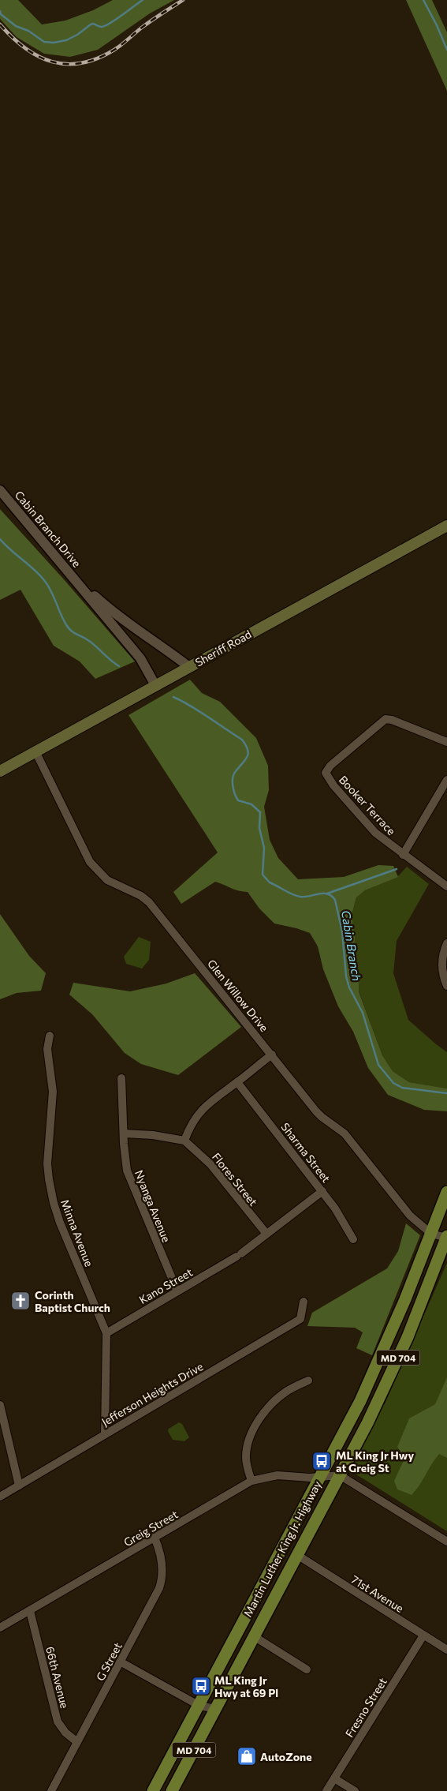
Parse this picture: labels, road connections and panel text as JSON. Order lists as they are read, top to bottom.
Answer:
{
  "streets": {
    "main road": ["Sheriff Road", "MD 704", "Martin Luther King Jr. Highway"],
    "street": [
      "Cabin Branch Drive",
      "Booker Terrace",
      "Glen Willow Drive",
      "Sharma Street",
      "Flores Street",
      "Nyanga Avenue",
      "Minna Avenue",
      "Kano Street",
      "Jefferson Heights Drive",
      "Greig Street",
      "71st Avenue",
      "G Street",
      "66th Avenue",
      "Fresno Street"
    ]
  },
  "crossings": [
    ["Cabin Branch Drive", "Sheriff Road"],
    ["Sheriff Road", "Glen Willow Drive"],
    ["Glen Willow Drive", "Martin Luther King Jr. Highway"],
    ["Sharma Street", "Kano Street"],
    ["Flores Street", "Kano Street"],
    ["Nyanga Avenue", "Kano Street"],
    ["Minna Avenue", "Kano Street"],
    ["Minna Avenue", "Jefferson Heights Drive"],
    ["Greig Street", "Martin Luther King Jr. Highway"],
    ["Greig Street", "G Street"],
    ["Greig Street", "66th Avenue"],
    ["Martin Luther King Jr. Highway", "71st Avenue"],
    ["71st Avenue", "Fresno Street"],
    ["G Street", "66th Avenue"]
  ],
  "water": ["Cabin Branch"],
  "places": {
    "church": ["Corinth Baptist Church"],
    "bus stop": ["ML King Jr Hwy at Greig St", "ML King Jr Hwy at 69 Pl"],
    "shop": ["AutoZone"]
  }
}
